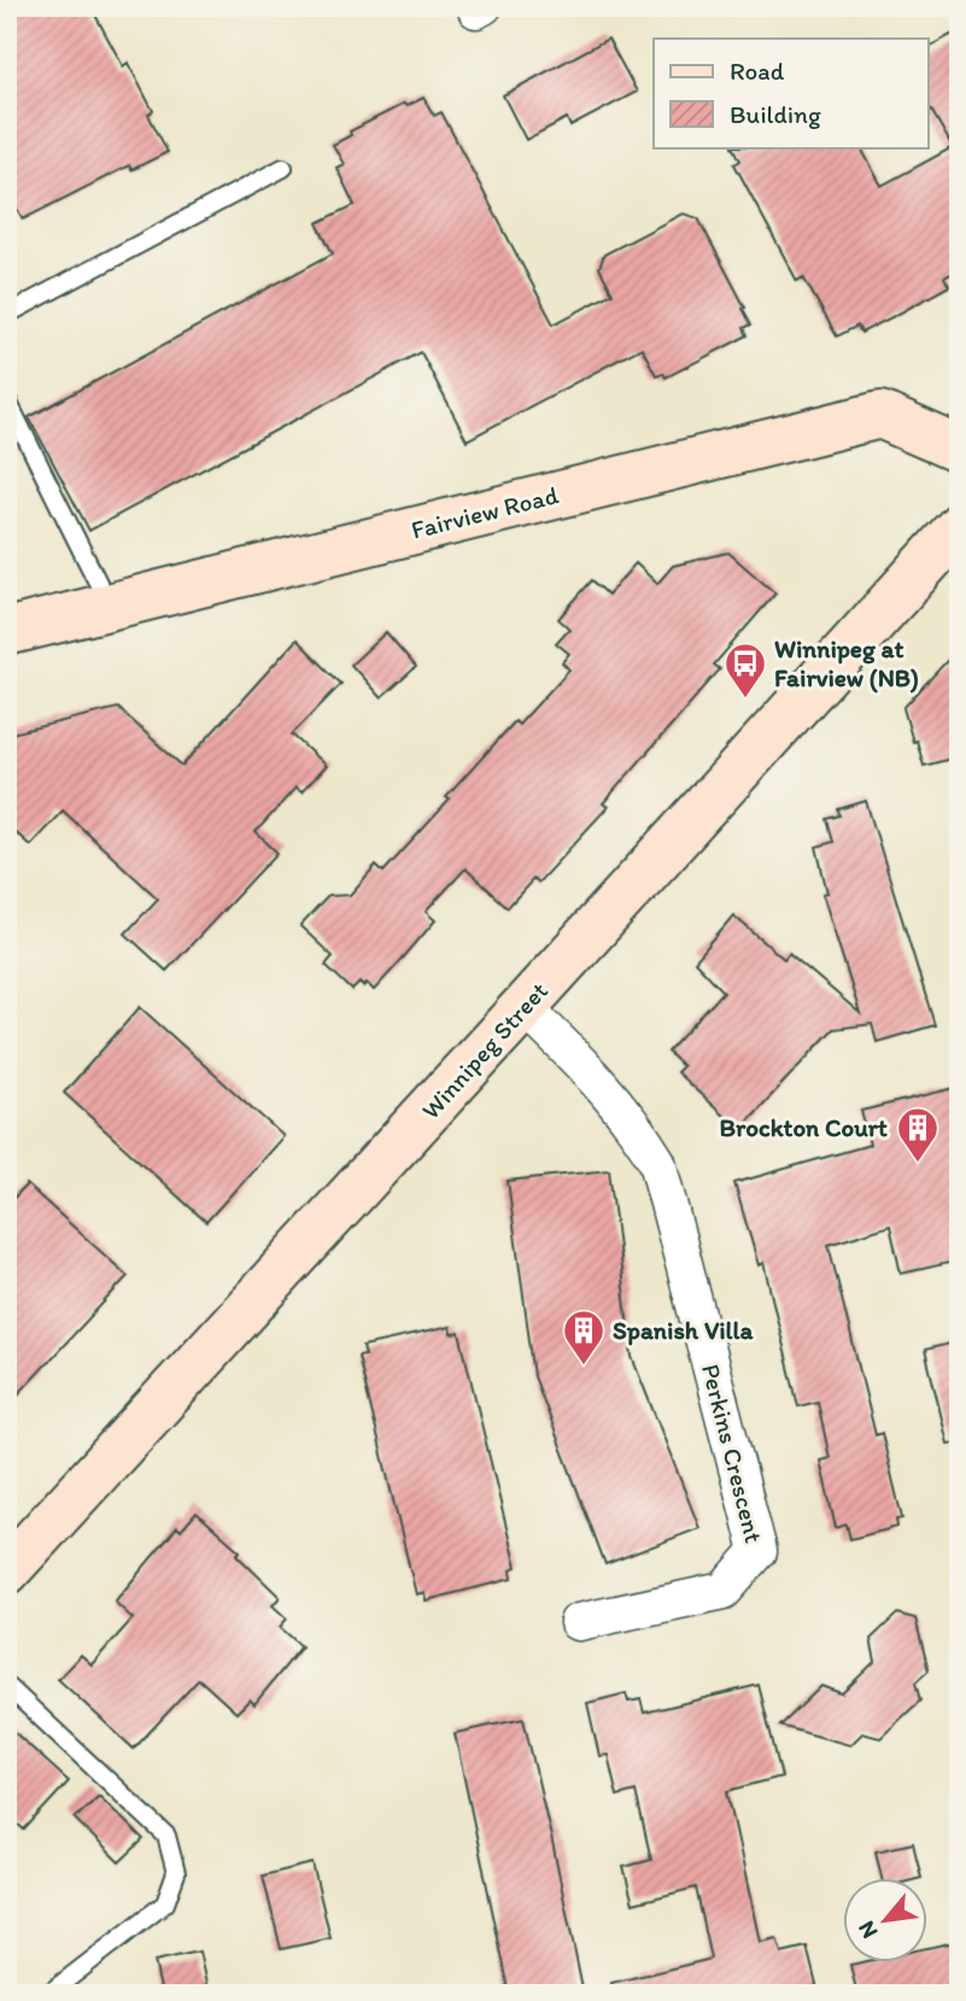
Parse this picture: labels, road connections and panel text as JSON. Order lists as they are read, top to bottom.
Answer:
{
  "streets": {
    "main road": ["Fairview Road", "Winnipeg Street"],
    "street": ["Perkins Crescent"]
  },
  "crossings": [
    ["Winnipeg Street", "Perkins Crescent"]
  ],
  "places": {
    "bus stop": ["Winnipeg at Fairview (NB)"],
    "building": ["Brockton Court", "Spanish Villa"]
  },
  "legend": ["Road", "Building"],
  "north": "bottom left"
}
